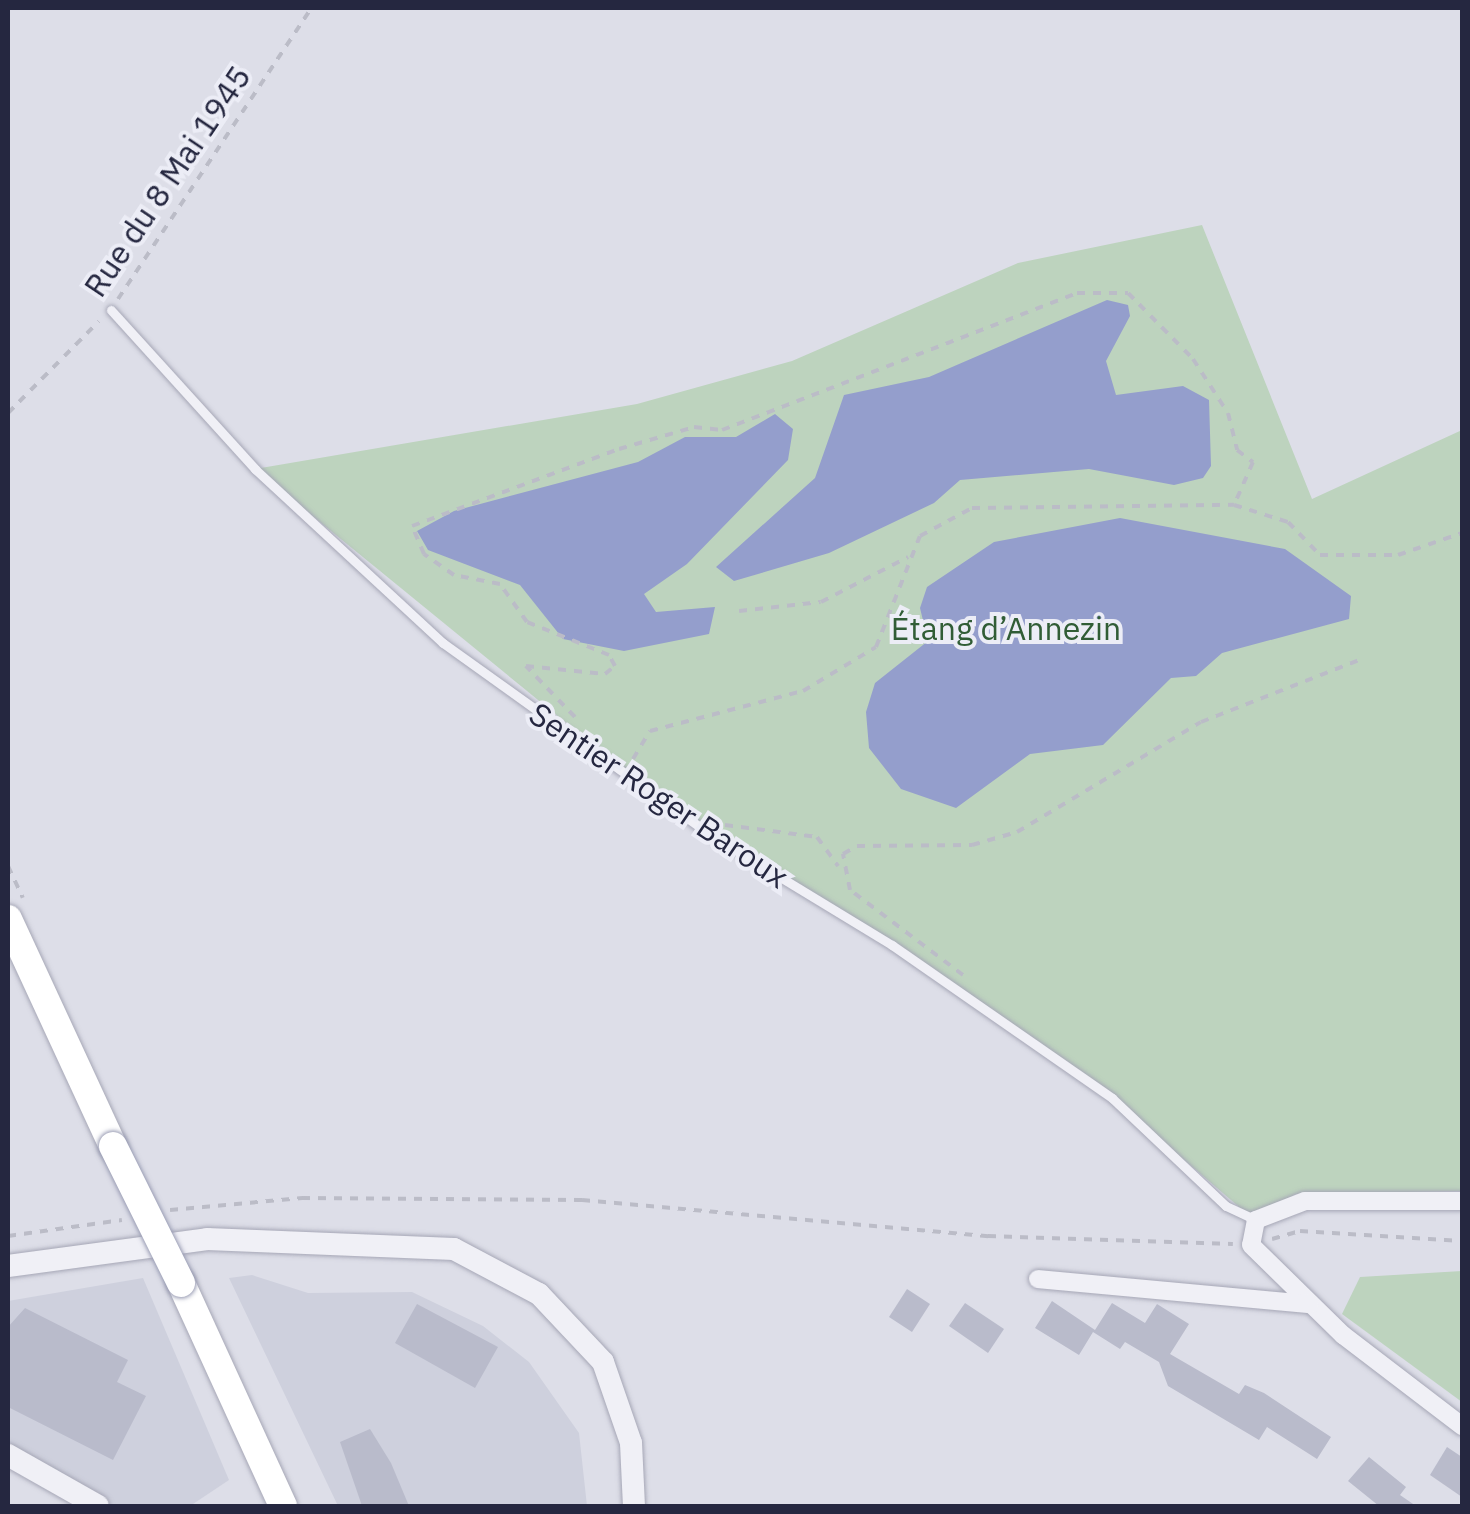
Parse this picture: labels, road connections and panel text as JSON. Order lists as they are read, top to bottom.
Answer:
{
  "streets": {
    "lane": ["Sentier Roger Baroux"],
    "path": ["Rue du 8 Mai 1945"]
  },
  "crossings": [
    ["Rue du 8 Mai 1945", "Sentier Roger Baroux"]
  ],
  "parks": ["Étang d’Annezin"]
}
